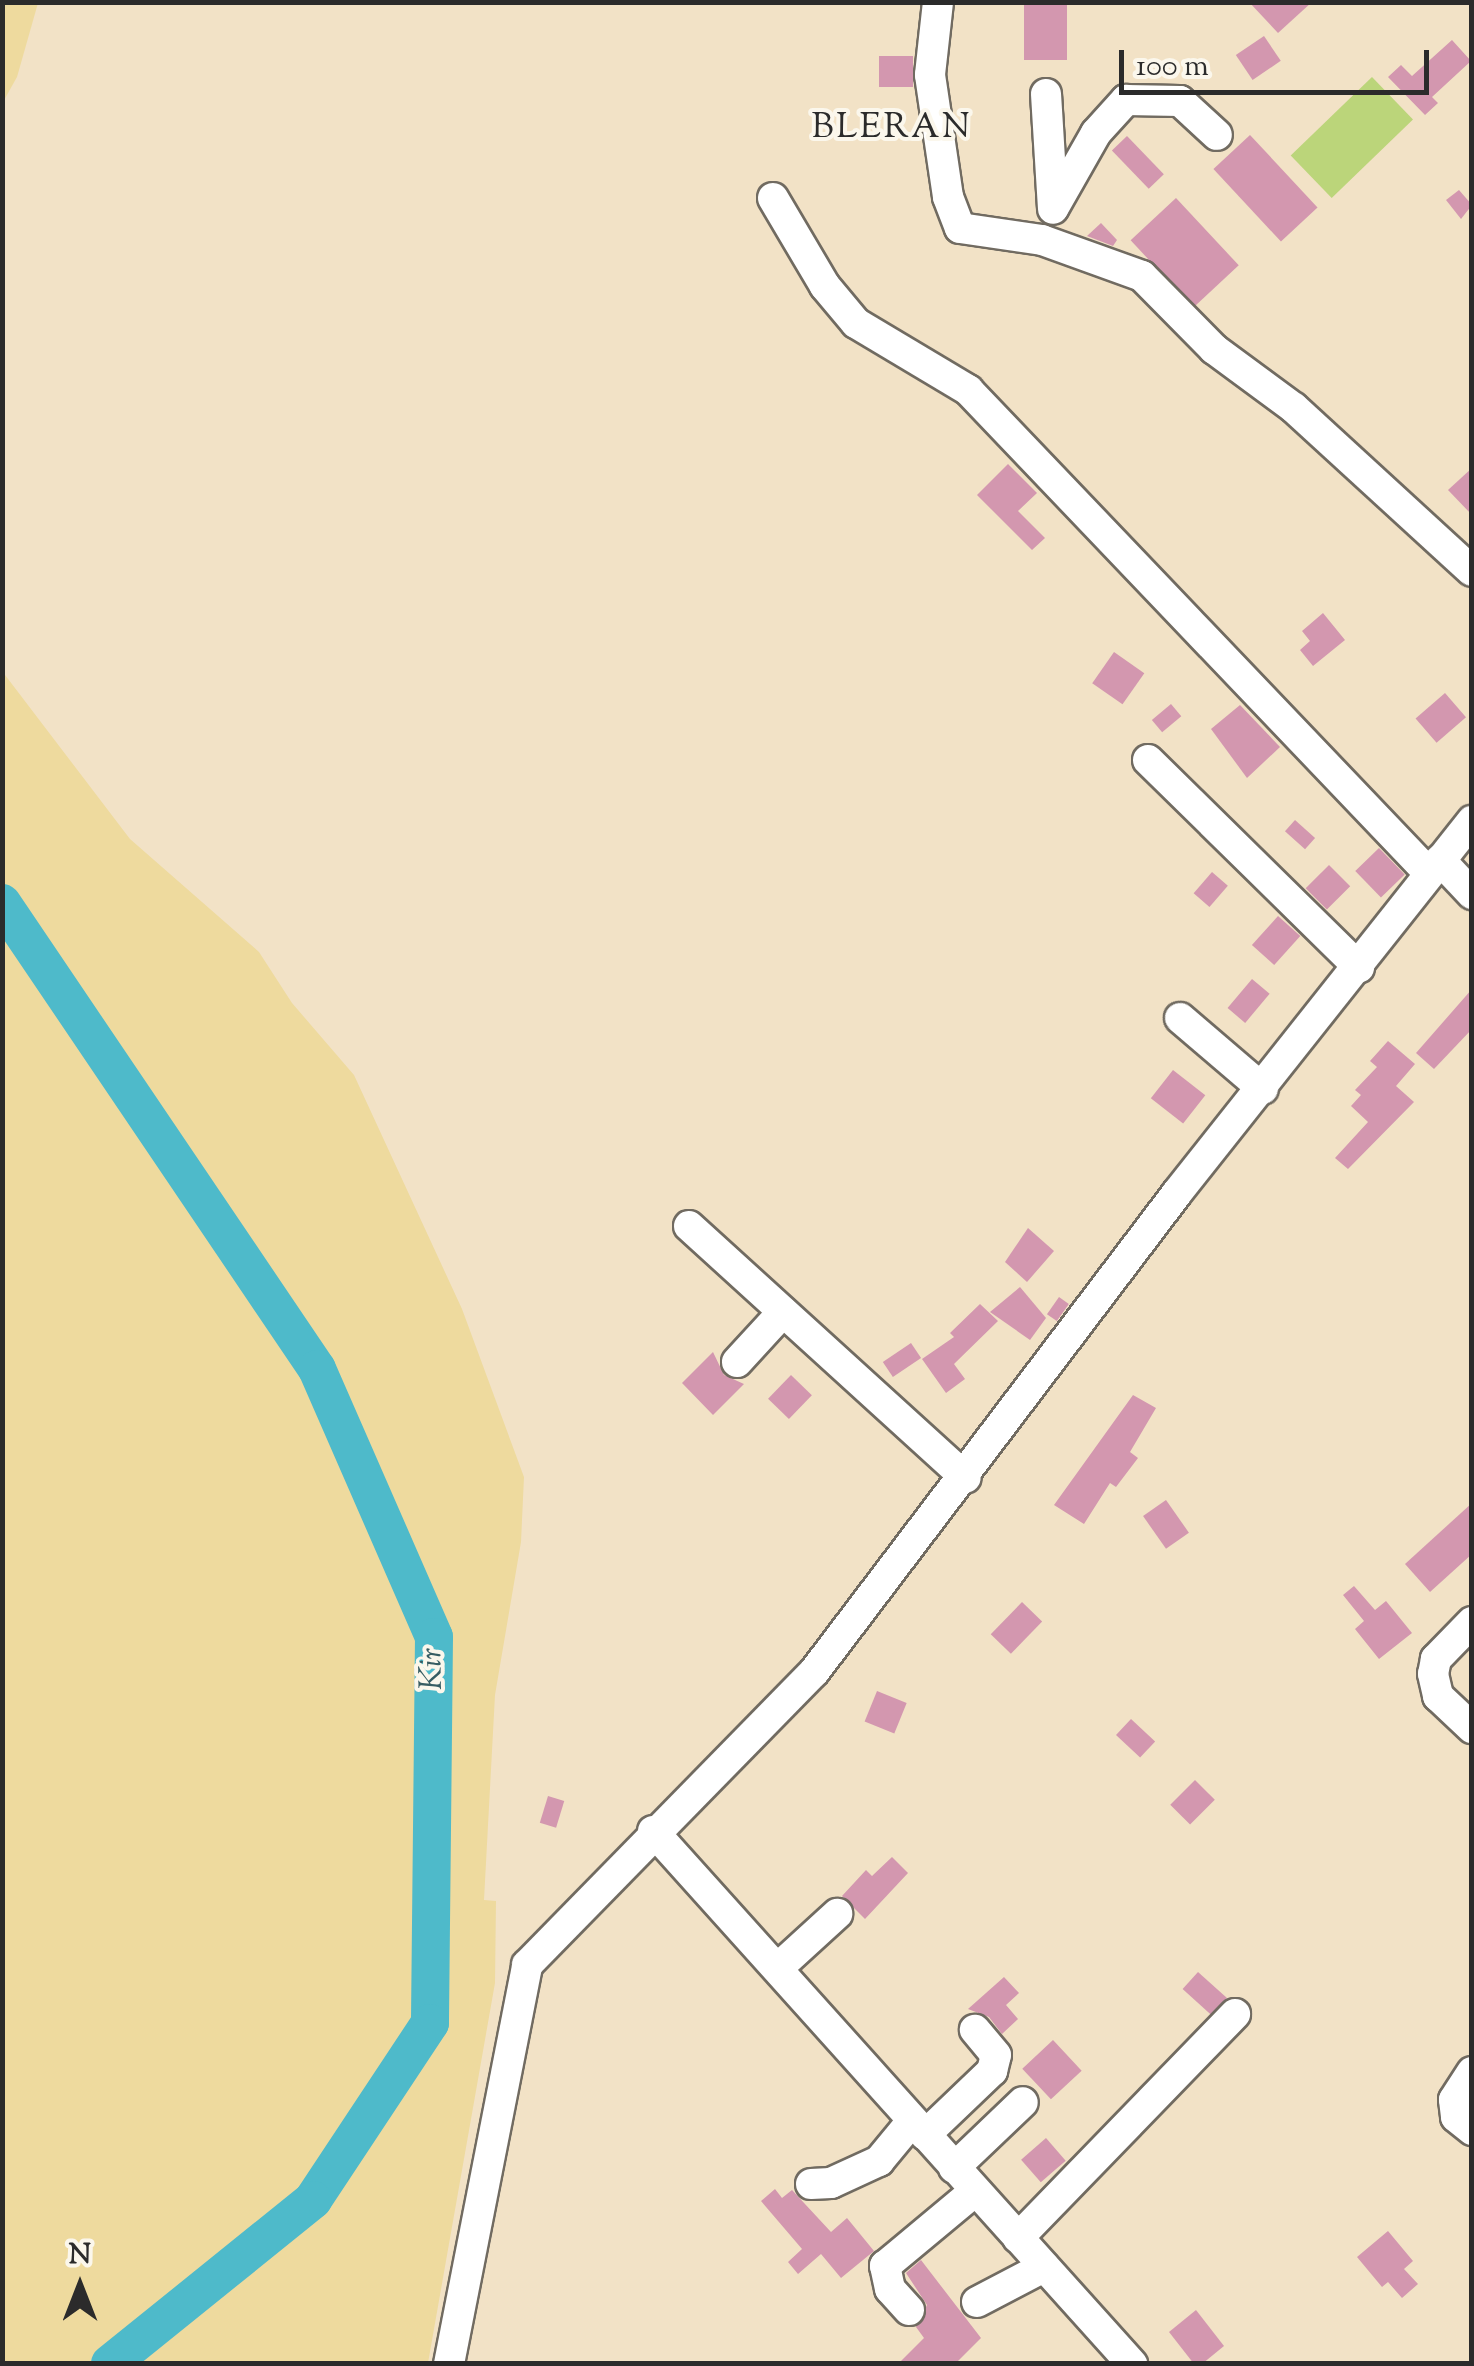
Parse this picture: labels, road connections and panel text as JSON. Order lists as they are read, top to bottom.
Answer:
{
  "districts": ["BLERAN"],
  "water": ["Kir"],
  "scale_bar": "100 m",
  "north": "top"
}
